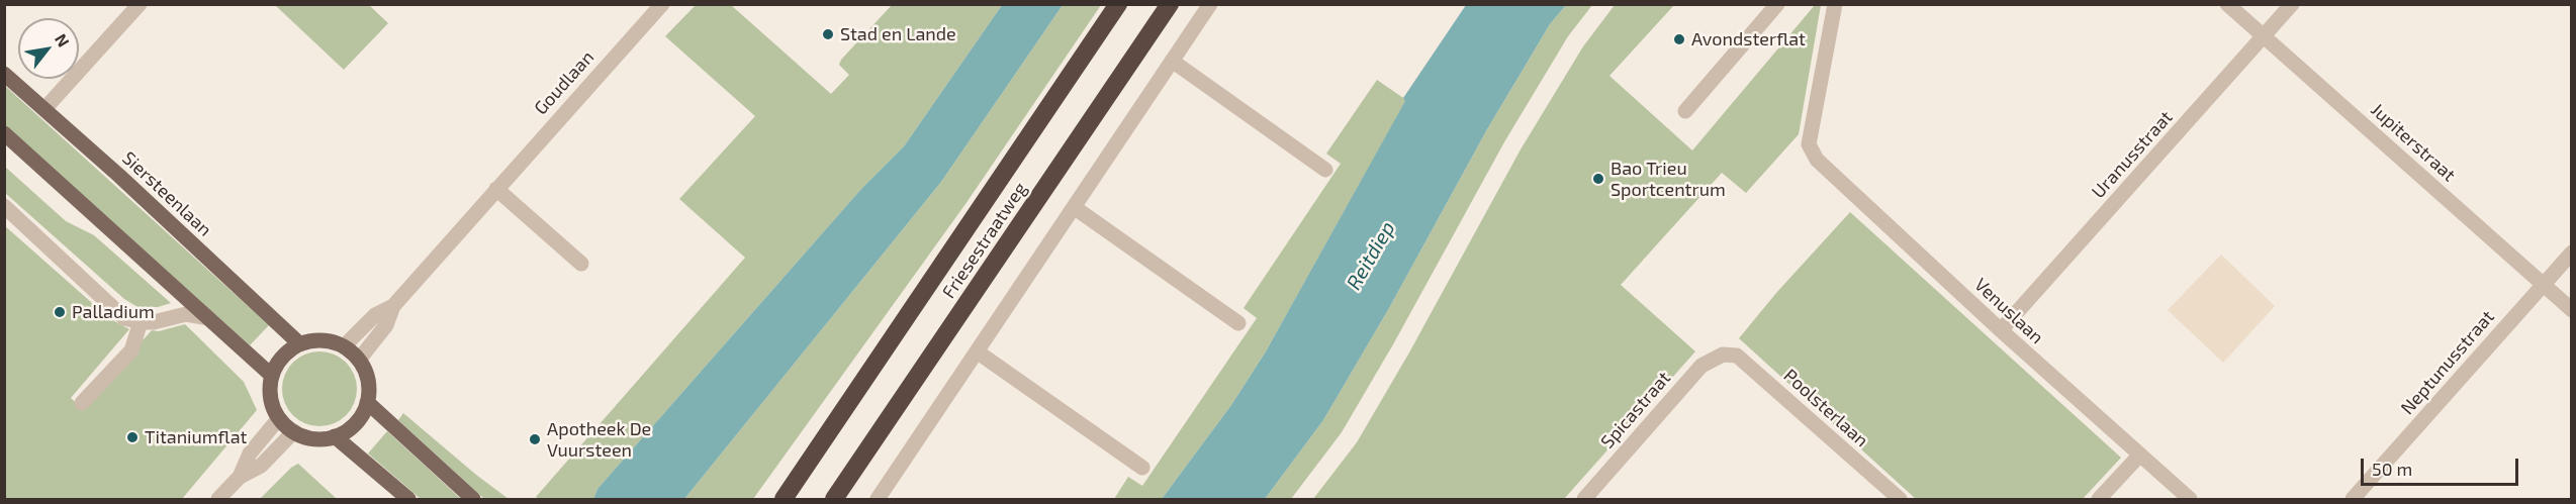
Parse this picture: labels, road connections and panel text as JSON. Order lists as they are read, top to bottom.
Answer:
{
  "streets": {
    "highway": ["Friesestraatweg"],
    "main road": ["Siersteenlaan"],
    "street": [
      "Goudlaan",
      "Jupiterstraat",
      "Uranusstraat",
      "Venuslaan",
      "Neptunusstraat",
      "Poolsterlaan",
      "Spicastraat"
    ]
  },
  "crossings": [
    ["Goudlaan", "Siersteenlaan"],
    ["Jupiterstraat", "Uranusstraat"],
    ["Jupiterstraat", "Neptunusstraat"],
    ["Uranusstraat", "Venuslaan"],
    ["Poolsterlaan", "Spicastraat"]
  ],
  "water": ["Reitdiep"],
  "places": [
    "Stad en Lande",
    "Avondsterflat",
    "Bao Trieu Sportcentrum",
    "Palladium",
    "Titaniumflat",
    "Apotheek De Vuursteen"
  ],
  "scale_bar": "50 m",
  "north": "top right"
}
